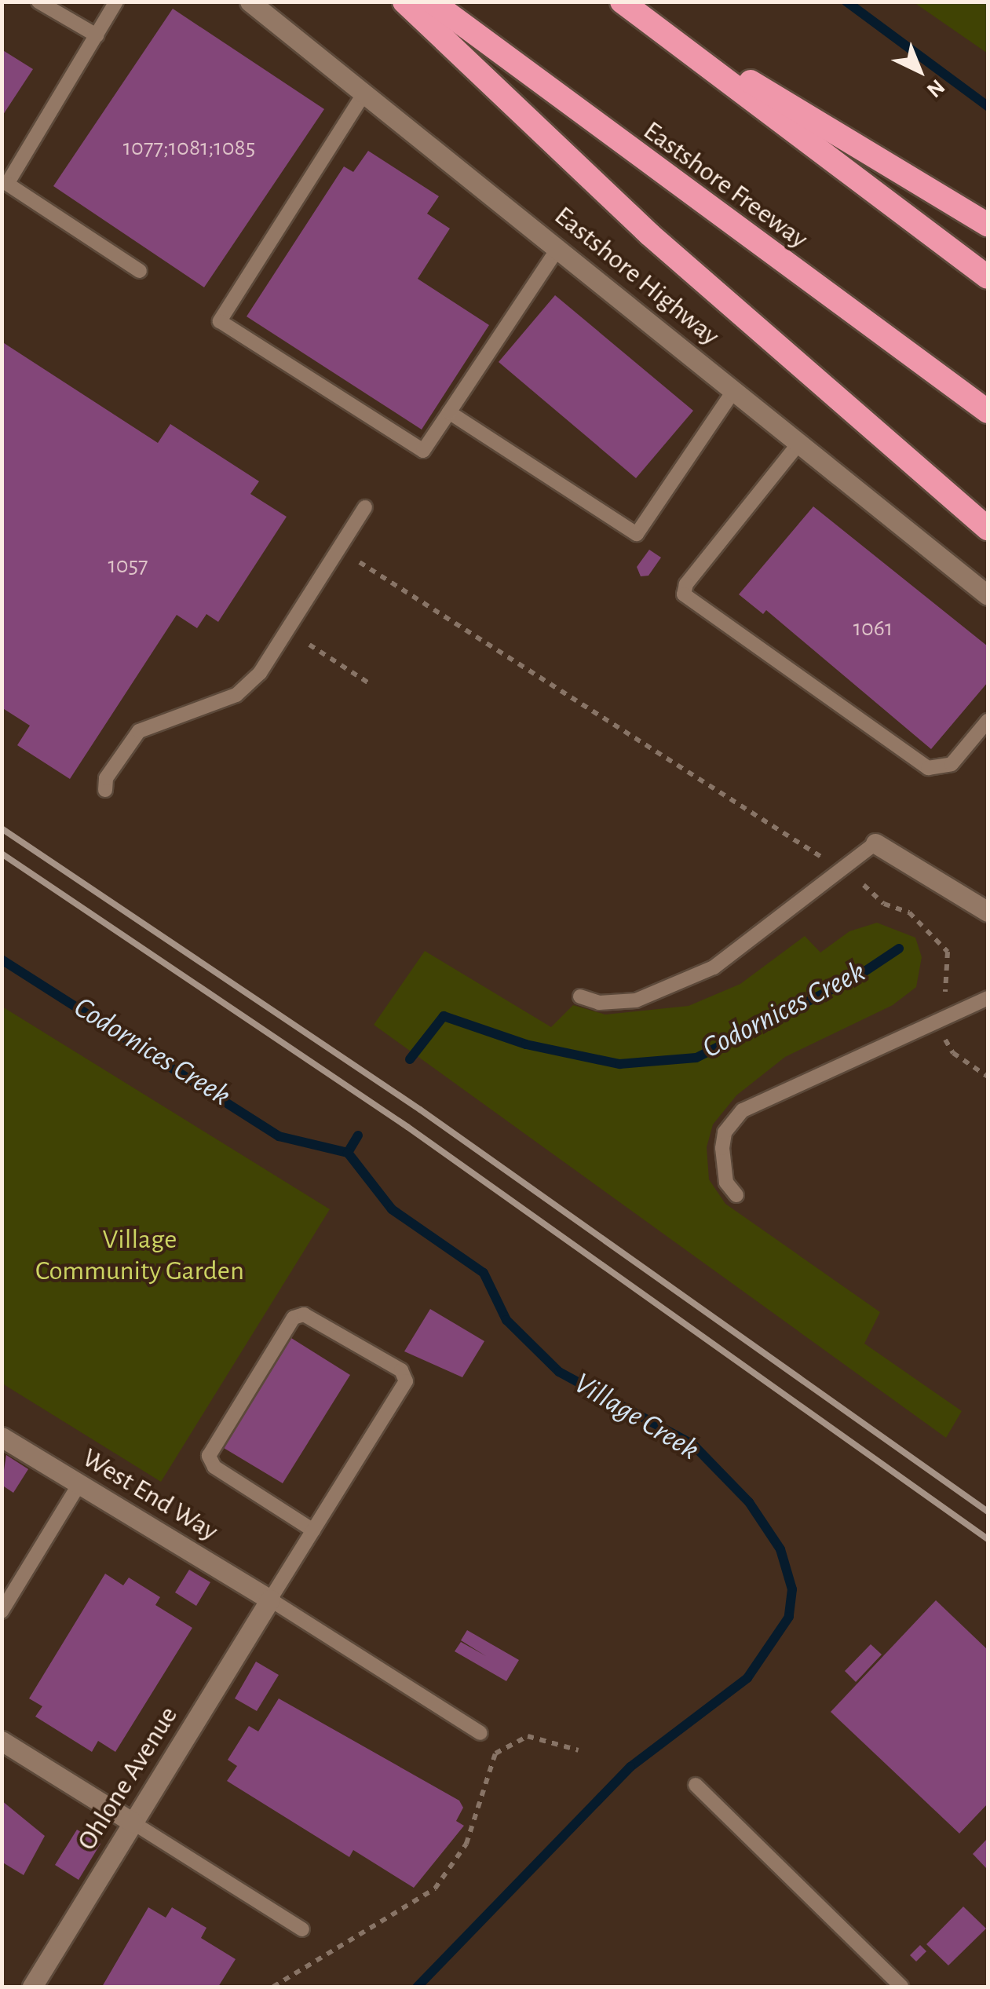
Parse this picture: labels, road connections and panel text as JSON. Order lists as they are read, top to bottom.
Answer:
{
  "streets": {
    "highway": ["Eastshore Freeway"],
    "street": ["Eastshore Highway", "West End Way", "Ohlone Avenue"]
  },
  "crossings": [
    ["West End Way", "Ohlone Avenue"]
  ],
  "water": ["Codornices Creek", "Village Creek"],
  "parks": ["Village Community Garden"],
  "house_numbers": ["1077;1081;1085", "1057", "1061"],
  "north": "bottom right"
}
